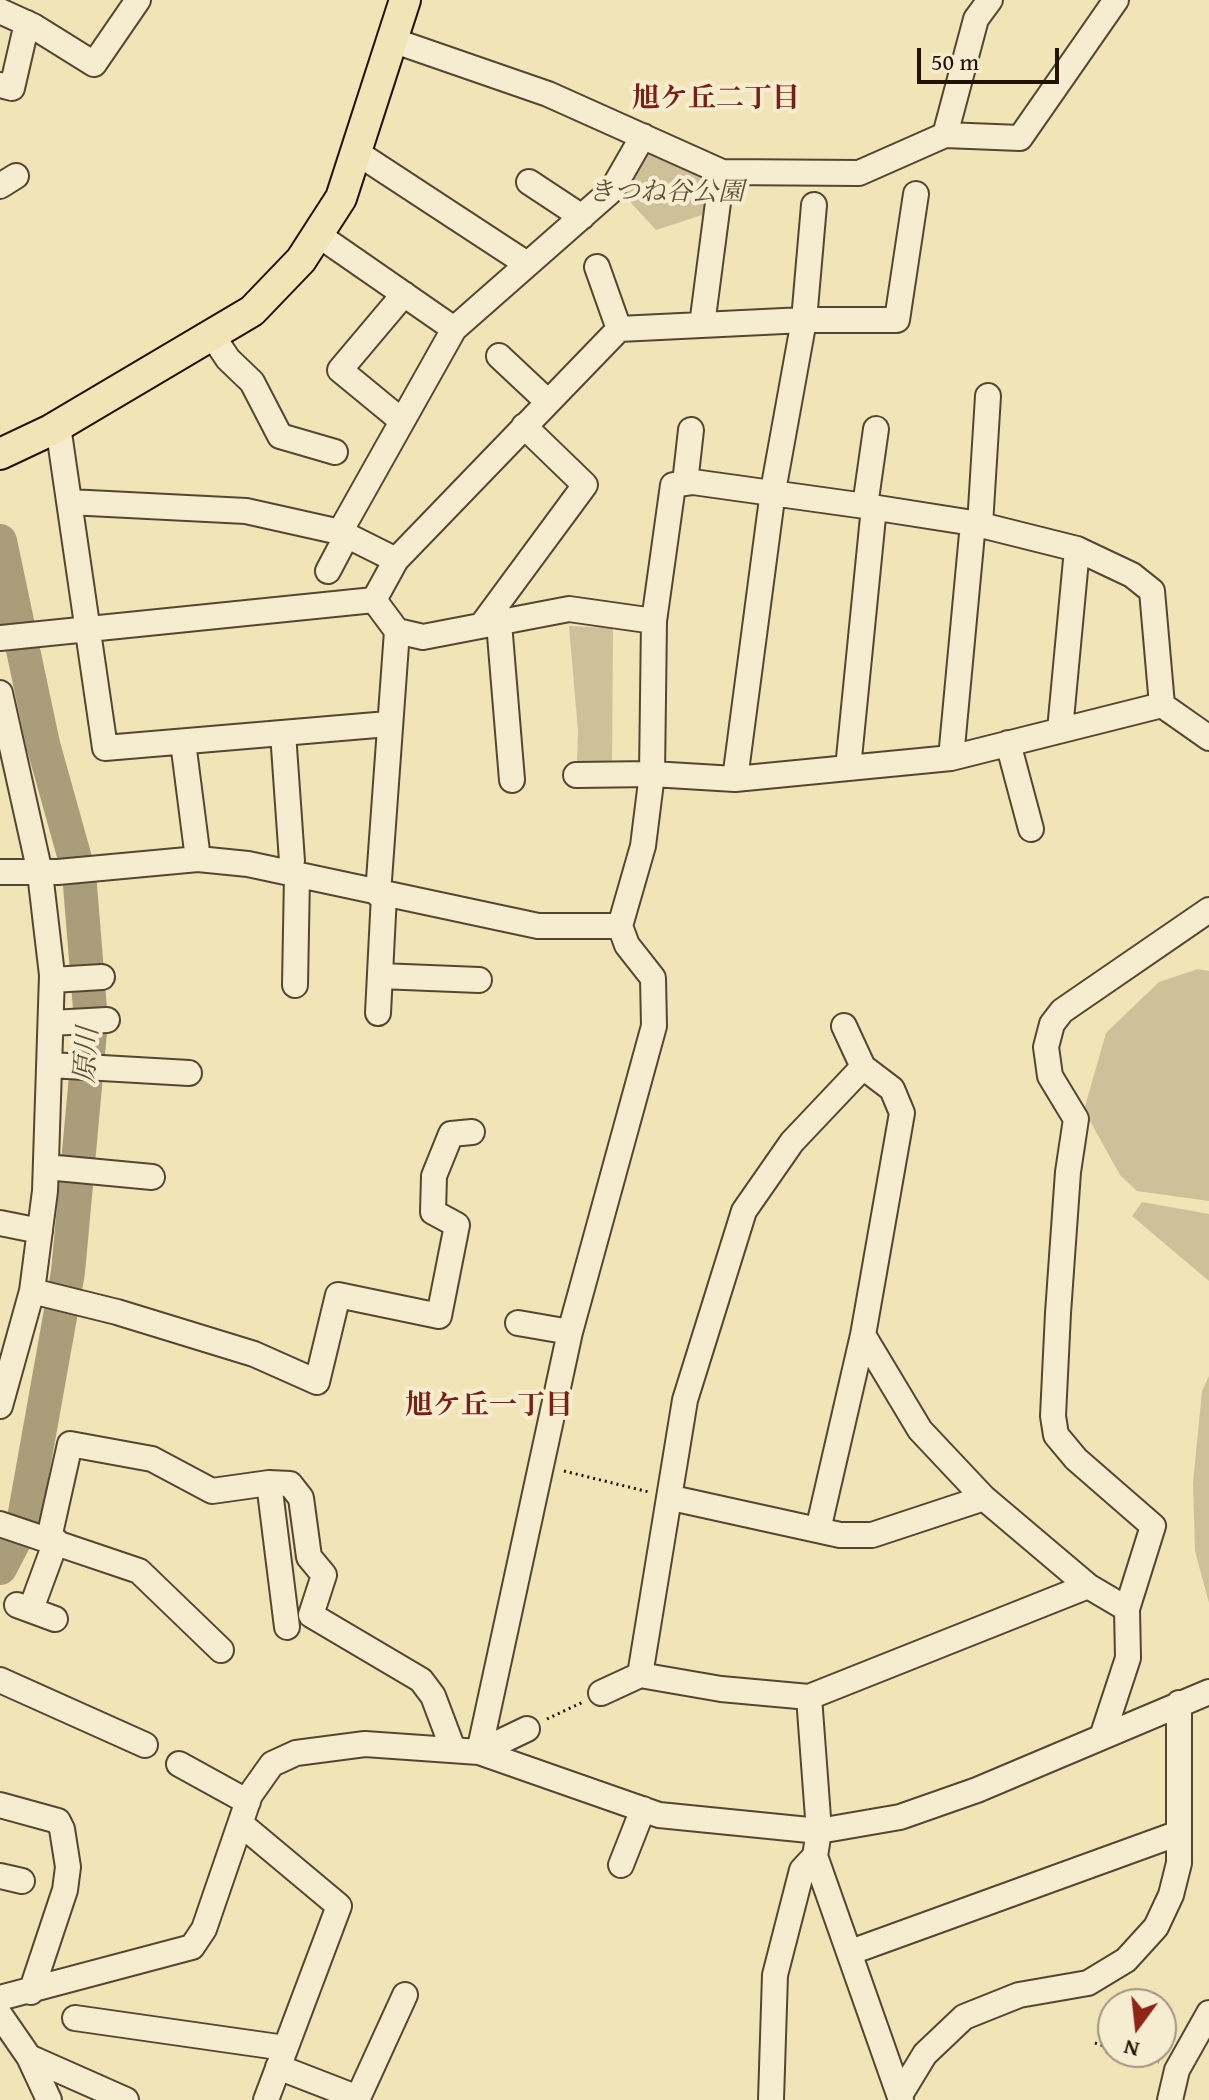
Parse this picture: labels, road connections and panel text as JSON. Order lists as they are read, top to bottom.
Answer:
{
  "districts": ["旭ケ丘二丁目", "旭ケ丘一丁目"],
  "water": ["原川"],
  "parks": ["きつね谷公園"],
  "scale_bar": "50 m",
  "north": "bottom"
}
